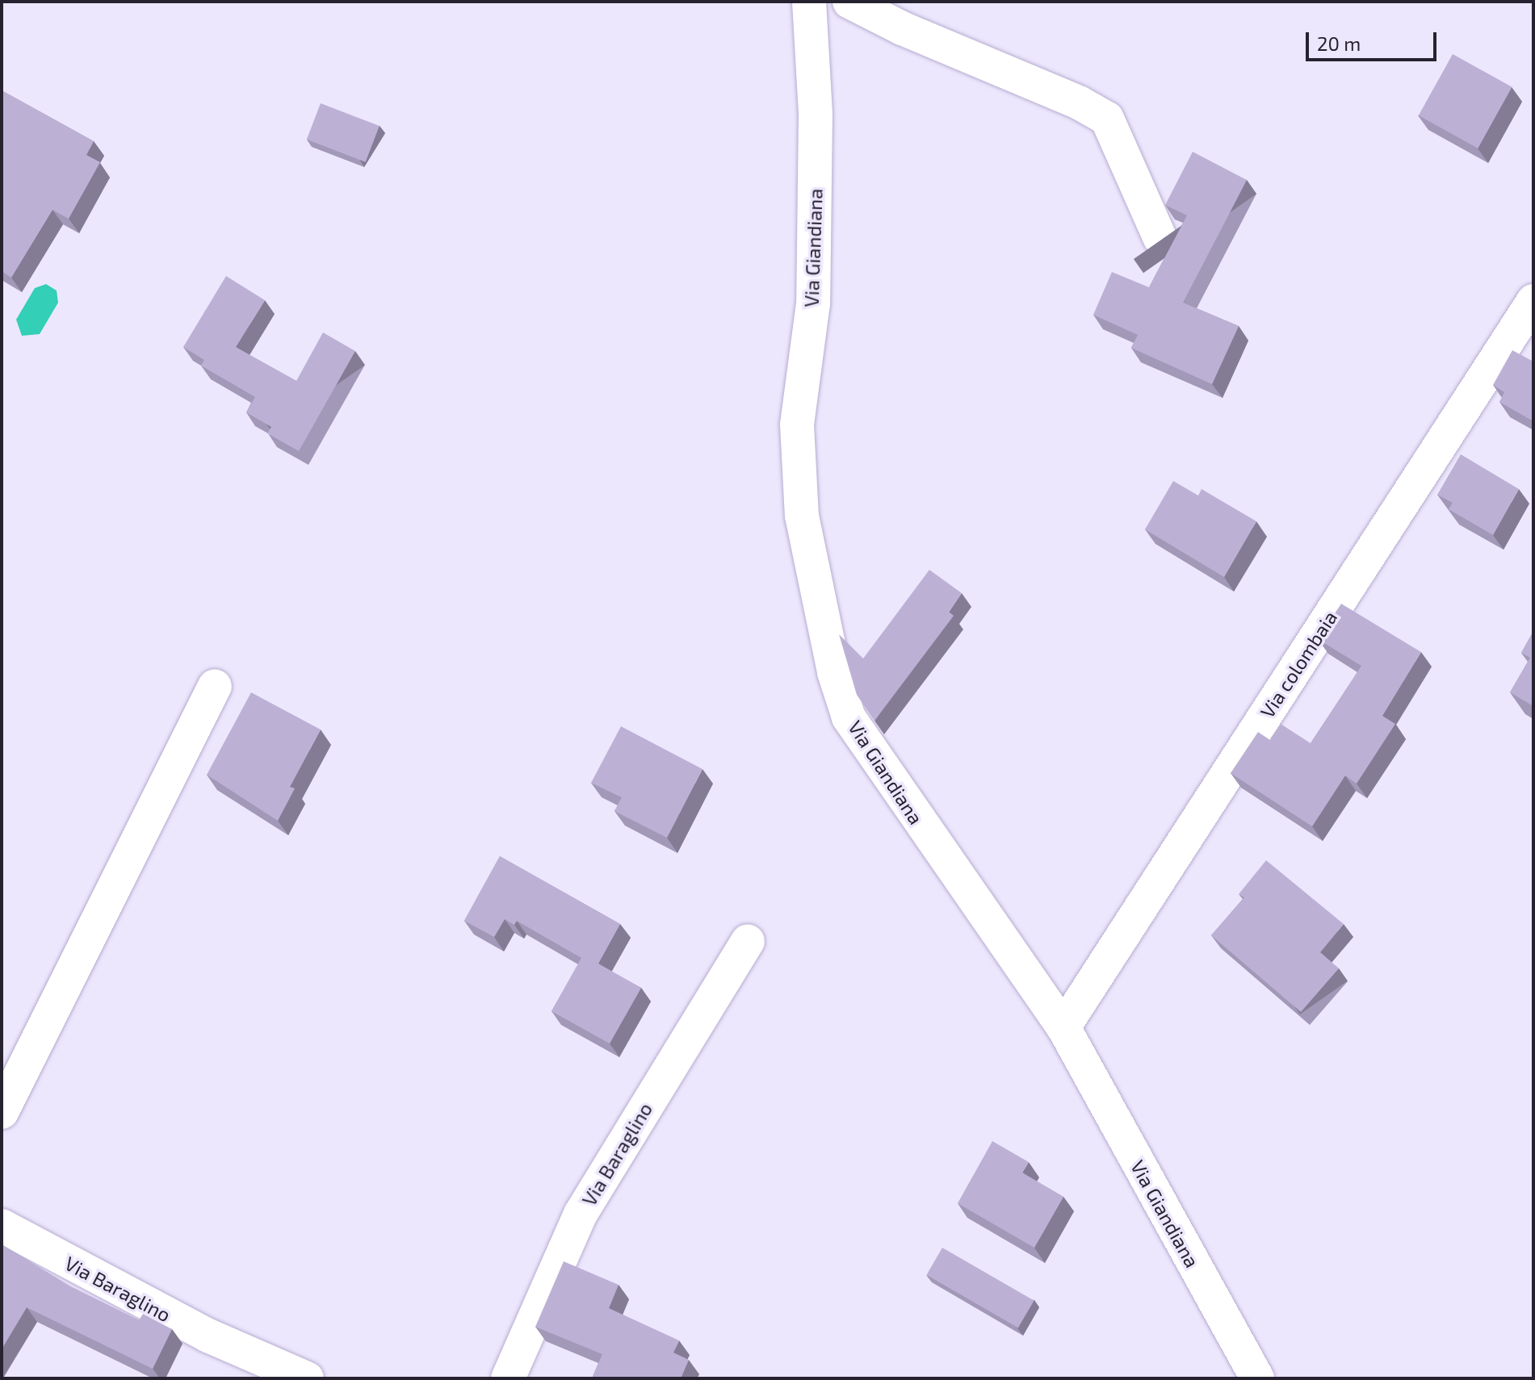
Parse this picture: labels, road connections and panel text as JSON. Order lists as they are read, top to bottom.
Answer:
{
  "streets": {
    "street": ["Via Giandiana", "Via colombaia", "Via Baraglino"]
  },
  "crossings": [
    ["Via Giandiana", "Via colombaia"]
  ],
  "scale_bar": "20 m"
}
